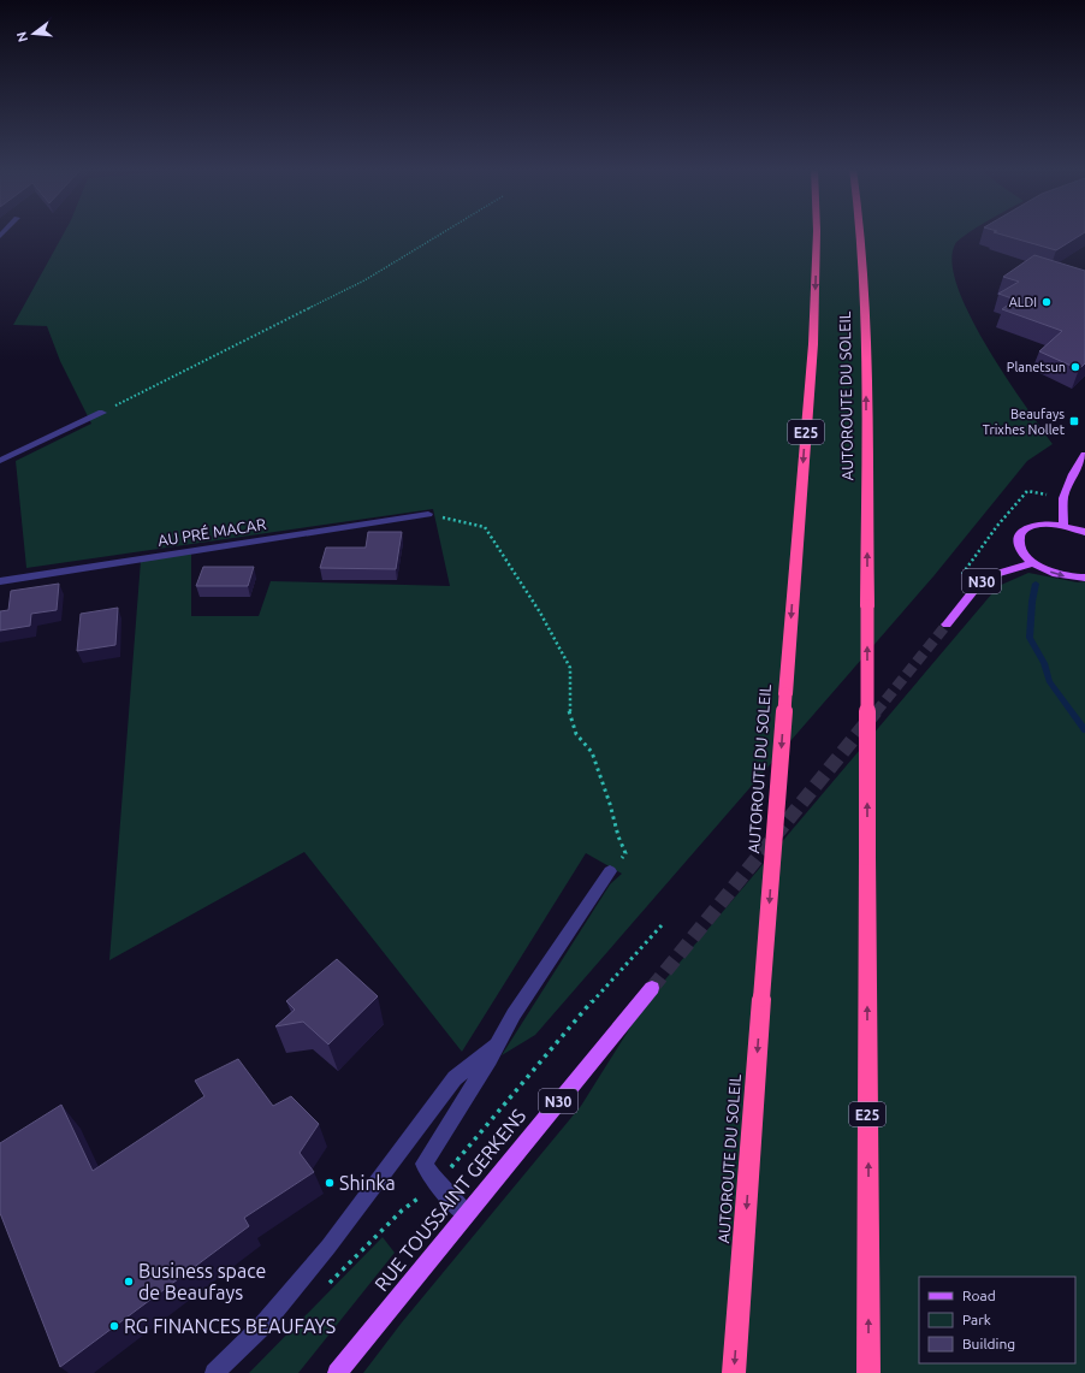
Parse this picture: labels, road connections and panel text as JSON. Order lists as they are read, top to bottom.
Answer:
{
  "streets": {
    "highway": ["AUTOROUTE DU SOLEIL", "E25"],
    "main road": ["N30", "RUE TOUSSAINT GERKENS"],
    "street": ["AU PRÉ MACAR"]
  },
  "places": {
    "other": [
      "ALDI",
      "Planetsun",
      "Shinka",
      "Business space de Beaufays",
      "RG FINANCES BEAUFAYS"
    ],
    "transit": ["Beaufays Trixhes Nollet"]
  },
  "legend": ["Road", "Park", "Building"],
  "north": "left"
}
